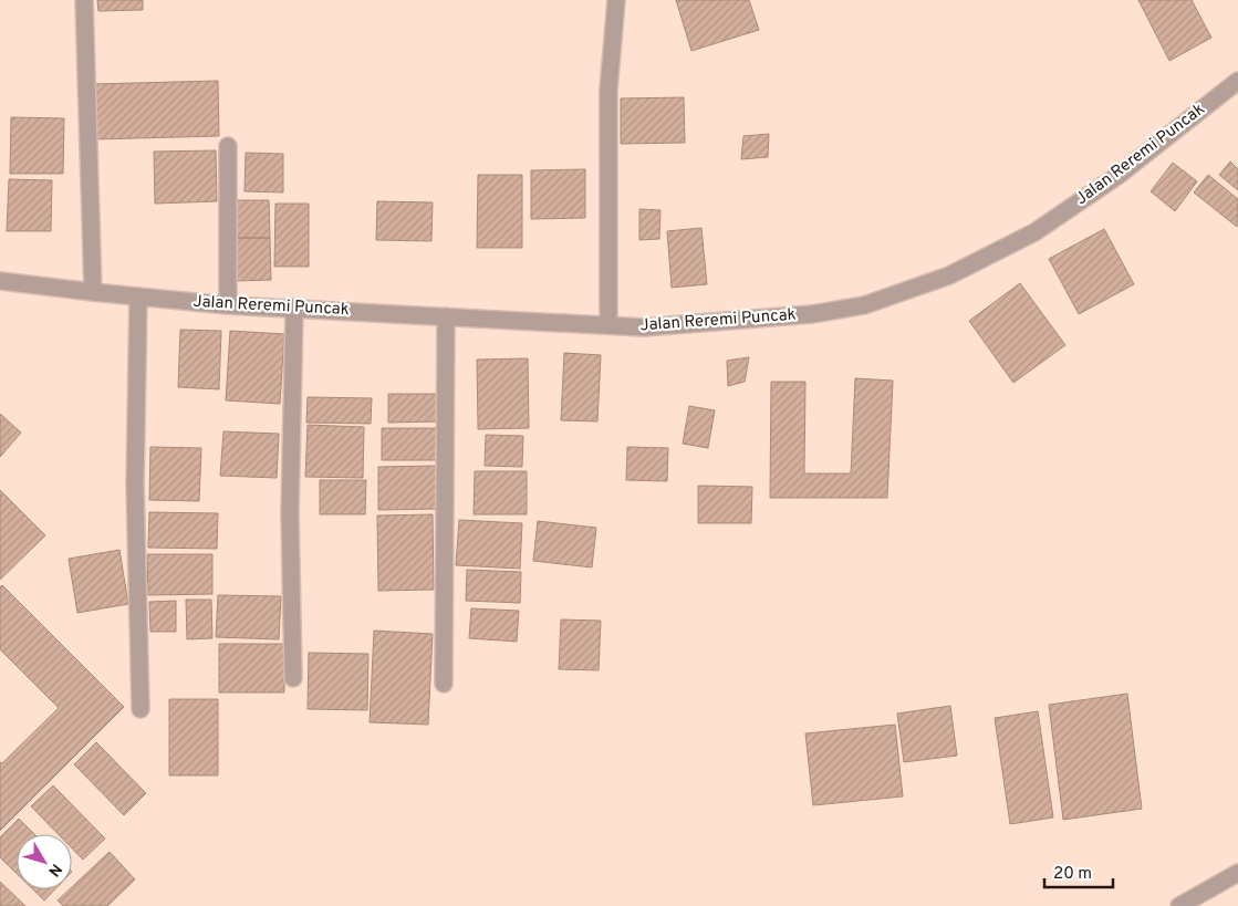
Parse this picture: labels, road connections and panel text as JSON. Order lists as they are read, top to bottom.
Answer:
{
  "streets": {
    "street": ["Jalan Reremi Puncak"]
  },
  "scale_bar": "20 m",
  "north": "bottom right"
}
